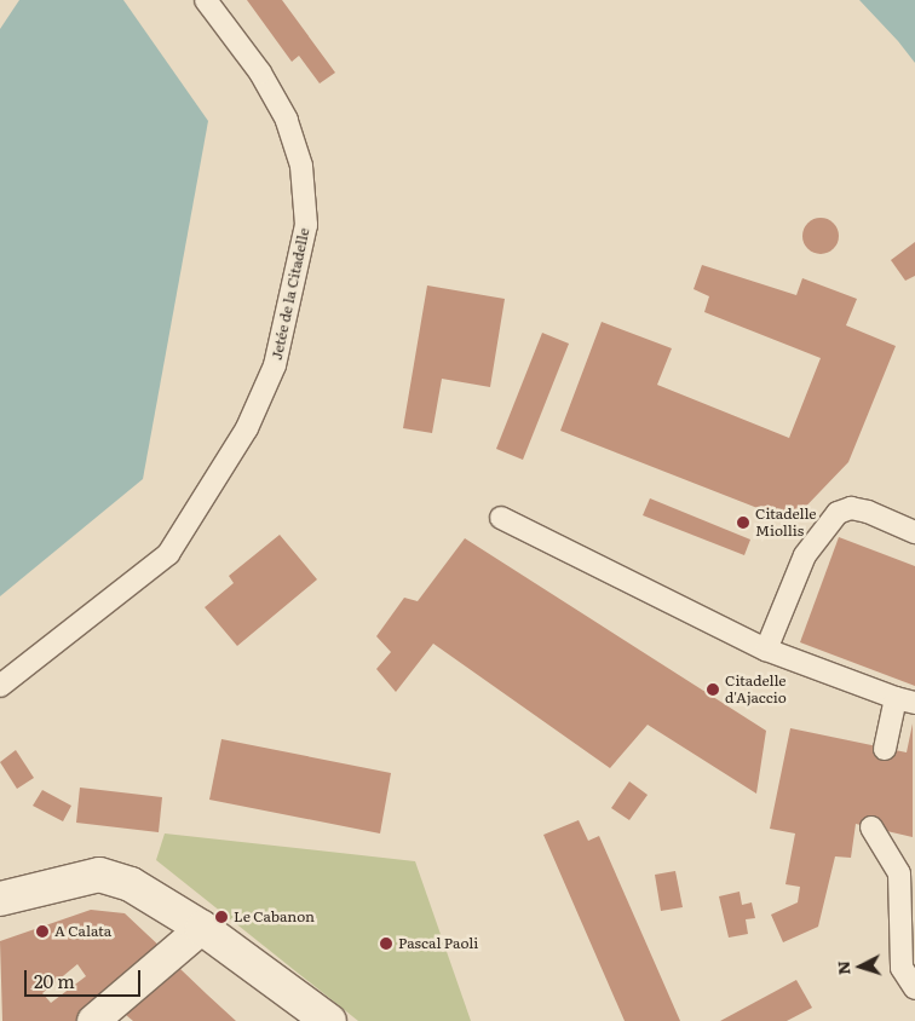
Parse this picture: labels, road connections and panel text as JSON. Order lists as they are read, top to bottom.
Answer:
{
  "streets": {
    "lane": ["Jetée de la Citadelle"]
  },
  "places": [
    "Citadelle Miollis",
    "Citadelle d'Ajaccio",
    "Le Cabanon",
    "A Calata",
    "Pascal Paoli"
  ],
  "scale_bar": "20 m",
  "north": "left"
}
